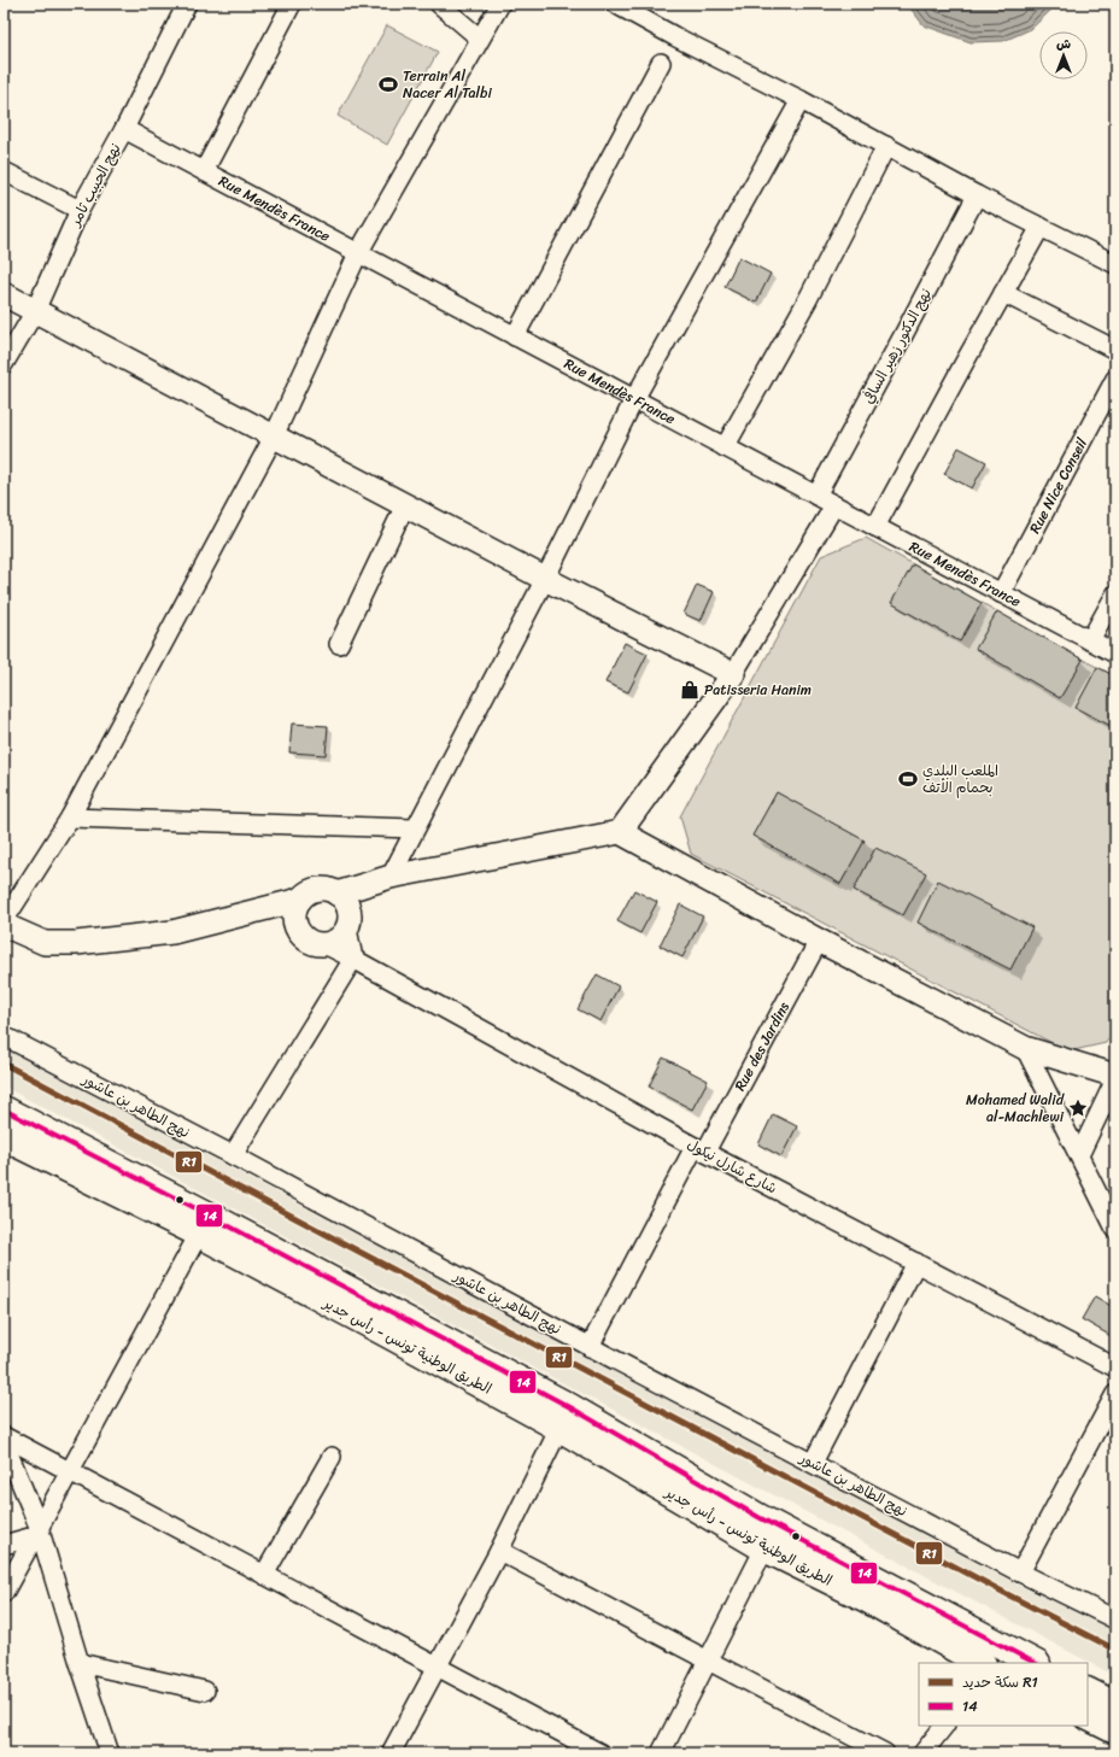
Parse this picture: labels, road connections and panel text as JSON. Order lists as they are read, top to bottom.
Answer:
{
  "streets": {
    "highway": ["الطريق الوطنية تونس - رأس جدير"],
    "street": [
      "نهج الحبيب ثامر",
      "Rue Mendès France",
      "نهج الدكتور زهير السافي",
      "Rue Nice Conseil",
      "Rue des Jardins",
      "نهج الطاهر بن عاشور",
      "شارع شارل نيكول"
    ]
  },
  "crossings": [
    ["نهج الحبيب ثامر", "Rue Mendès France"],
    ["Rue Mendès France", "نهج الدكتور زهير السافي"],
    ["Rue Mendès France", "Rue Nice Conseil"],
    ["Rue des Jardins", "نهج الطاهر بن عاشور"],
    ["Rue des Jardins", "شارع شارل نيكول"]
  ],
  "places": {
    "sports": ["Terrain Al Nacer Al Talbi", "الملعب البلدي بحمام الأتف"],
    "shop": ["Patisseria Hanim"],
    "place": ["Mohamed Walid al-Machlewi"]
  },
  "lines": ["rail line R1", "transit line 14"],
  "legend": ["سكة حديد R1", "14"],
  "north": "top"
}
